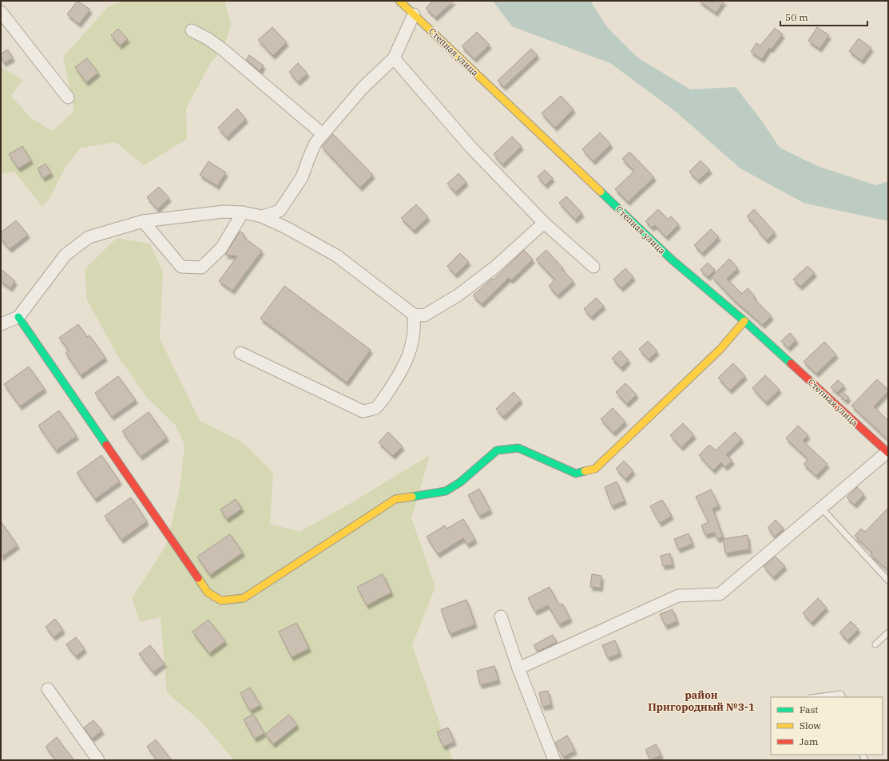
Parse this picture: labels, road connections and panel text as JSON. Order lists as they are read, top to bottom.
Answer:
{
  "streets": {
    "street": ["Степная улица"]
  },
  "districts": ["район Пригородный №3-1"],
  "legend": ["Fast", "Slow", "Jam"],
  "scale_bar": "50 m"
}
